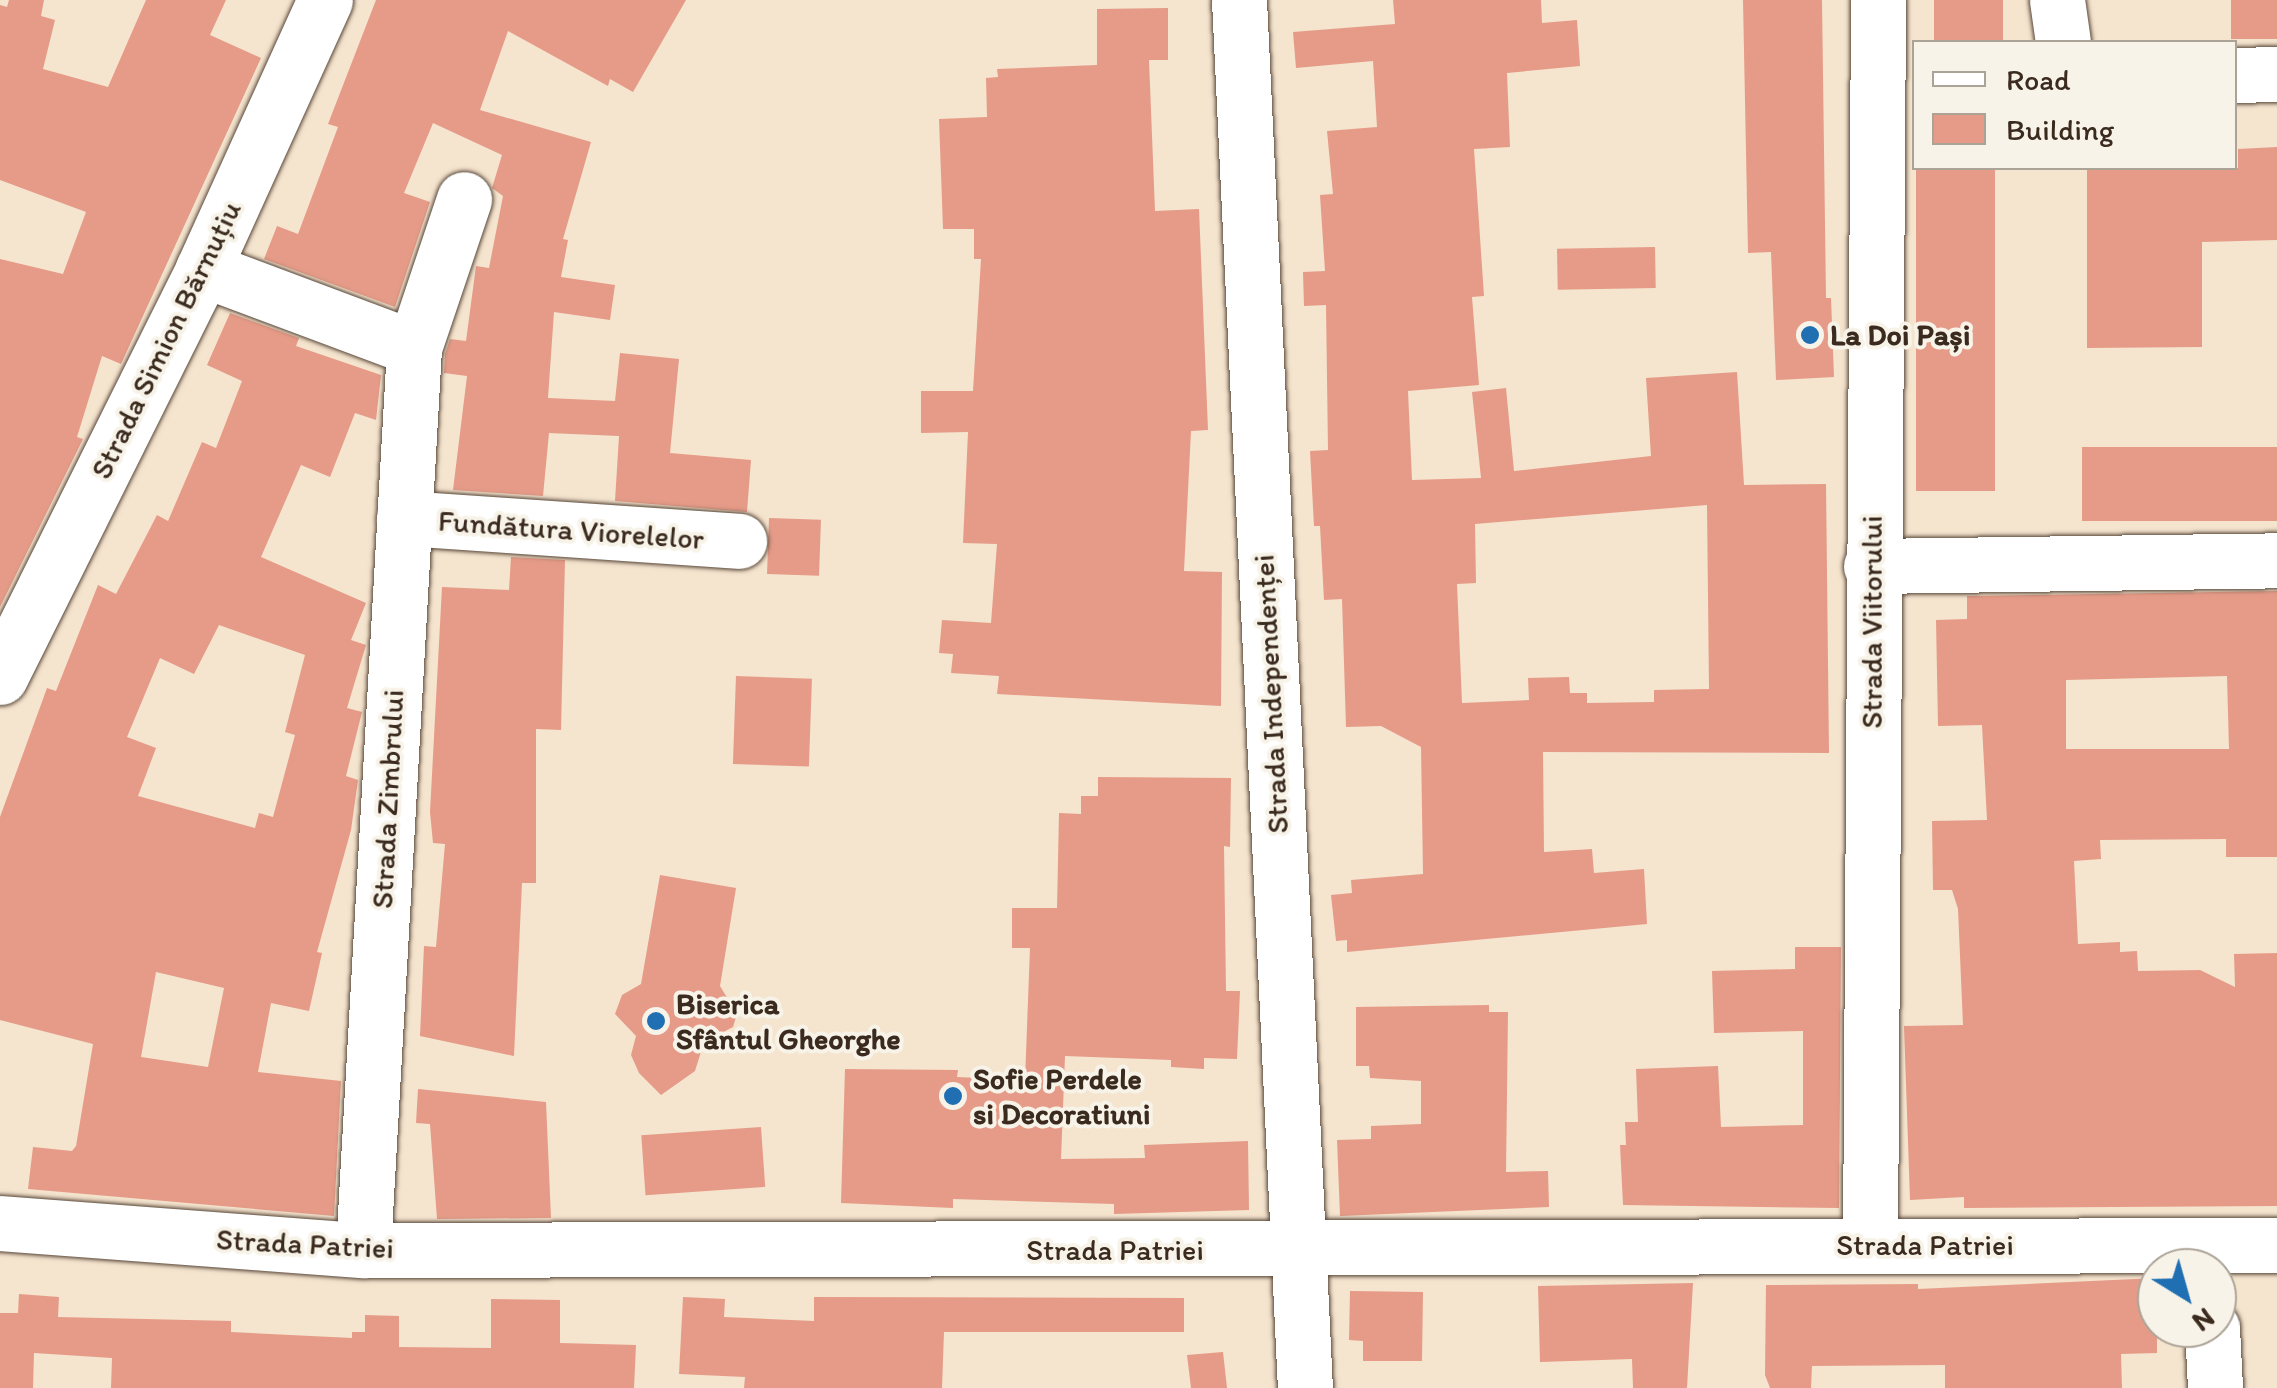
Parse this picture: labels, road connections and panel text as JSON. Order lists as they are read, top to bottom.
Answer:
{
  "streets": {
    "street": [
      "Strada Simion Bărnuțiu",
      "Fundătura Viorelelor",
      "Strada Viitorului",
      "Strada Independenței",
      "Strada Zimbrului",
      "Strada Patriei"
    ]
  },
  "crossings": [
    ["Fundătura Viorelelor", "Strada Zimbrului"],
    ["Strada Viitorului", "Strada Patriei"],
    ["Strada Independenței", "Strada Patriei"],
    ["Strada Zimbrului", "Strada Patriei"]
  ],
  "places": ["La Doi Pași", "Biserica Sfântul Gheorghe", "Sofie Perdele si Decoratiuni"],
  "legend": ["Road", "Building"],
  "north": "bottom right"
}
